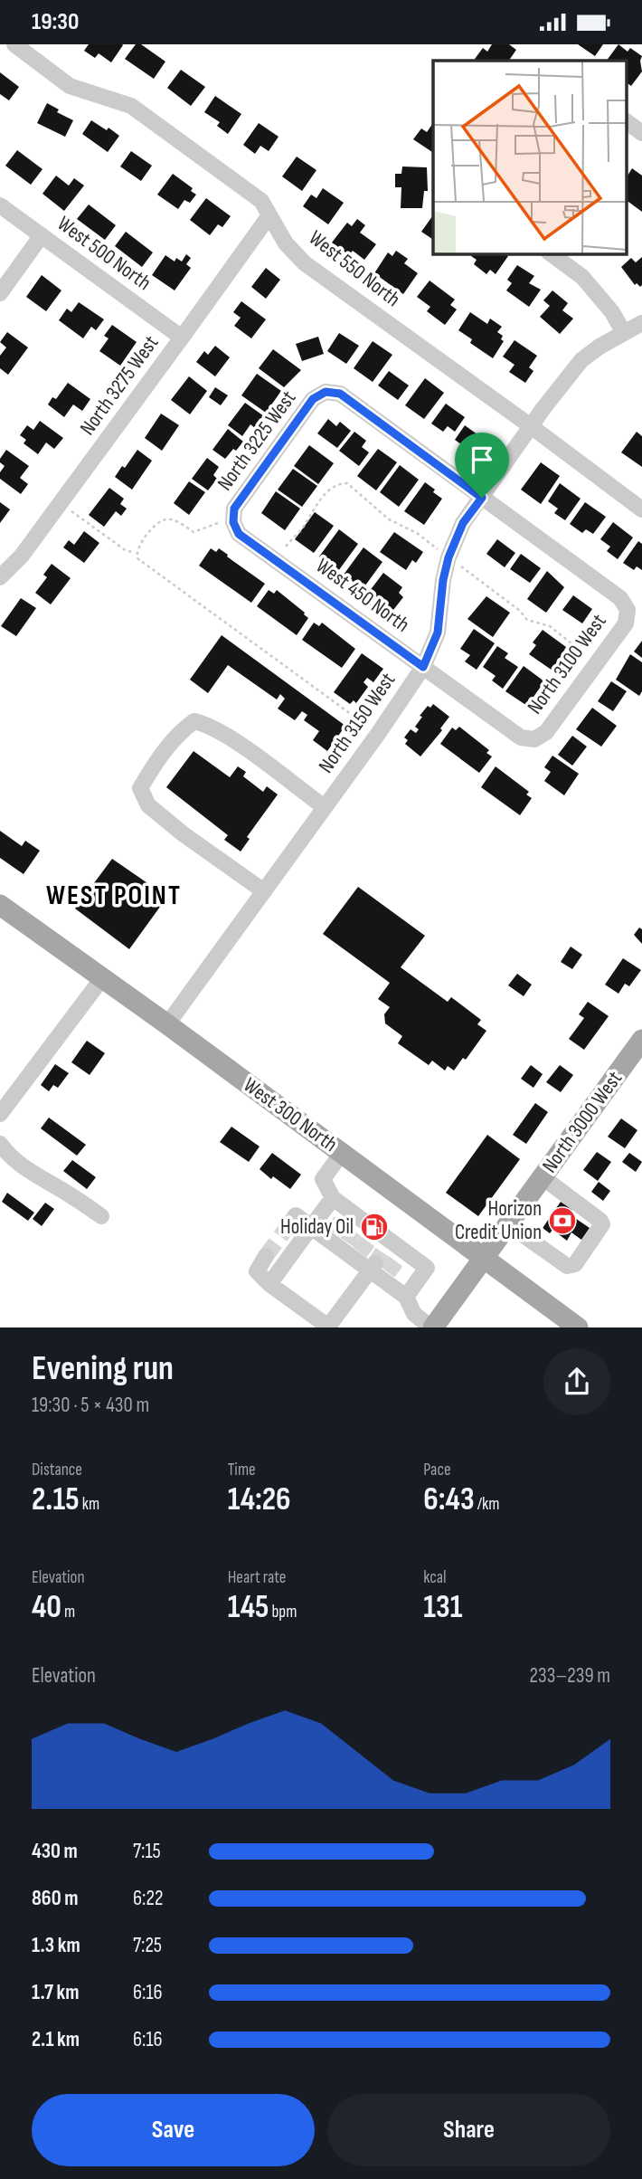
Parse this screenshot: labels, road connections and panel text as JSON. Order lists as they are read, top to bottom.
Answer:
{
  "streets": {
    "main road": ["West 300 North", "North 3000 West"],
    "street": [
      "West 500 North",
      "West 550 North",
      "North 3275 West",
      "North 3225 West",
      "West 450 North",
      "North 3100 West",
      "North 3150 West"
    ]
  },
  "crossings": [
    ["West 500 North", "North 3275 West"],
    ["West 550 North", "North 3275 West"],
    ["West 550 North", "North 3150 West"],
    ["North 3225 West", "West 450 North"],
    ["North 3225 West", "North 3100 West"],
    ["North 3225 West", "North 3150 West"],
    ["West 450 North", "North 3100 West"],
    ["West 450 North", "North 3150 West"],
    ["North 3100 West", "North 3150 West"],
    ["North 3150 West", "West 300 North"],
    ["West 300 North", "North 3000 West"]
  ],
  "districts": ["WEST POINT"],
  "places": {
    "bank": ["Horizon Credit Union"],
    "fuel station": ["Holiday Oil"]
  },
  "page": {
    "status": "19:30",
    "heading": ["Evening run", "19:30 · 5 × 430 m"],
    "stats": [
      ["Distance", "2.15 km"],
      ["Time", "14:26"],
      ["Pace", "6:43 /km"],
      ["Elevation", "40 m"],
      ["Heart rate", "145 bpm"],
      ["kcal", "131"]
    ],
    "chart": ["Elevation", "233–239 m"],
    "list": [
      {
        "name": "430 m",
        "note": "7:15"
      },
      {
        "name": "860 m",
        "note": "6:22"
      },
      {
        "name": "1.3 km",
        "note": "7:25"
      },
      {
        "name": "1.7 km",
        "note": "6:16"
      },
      {
        "name": "2.1 km",
        "note": "6:16"
      }
    ],
    "buttons": ["Save", "Share"]
  }
}
